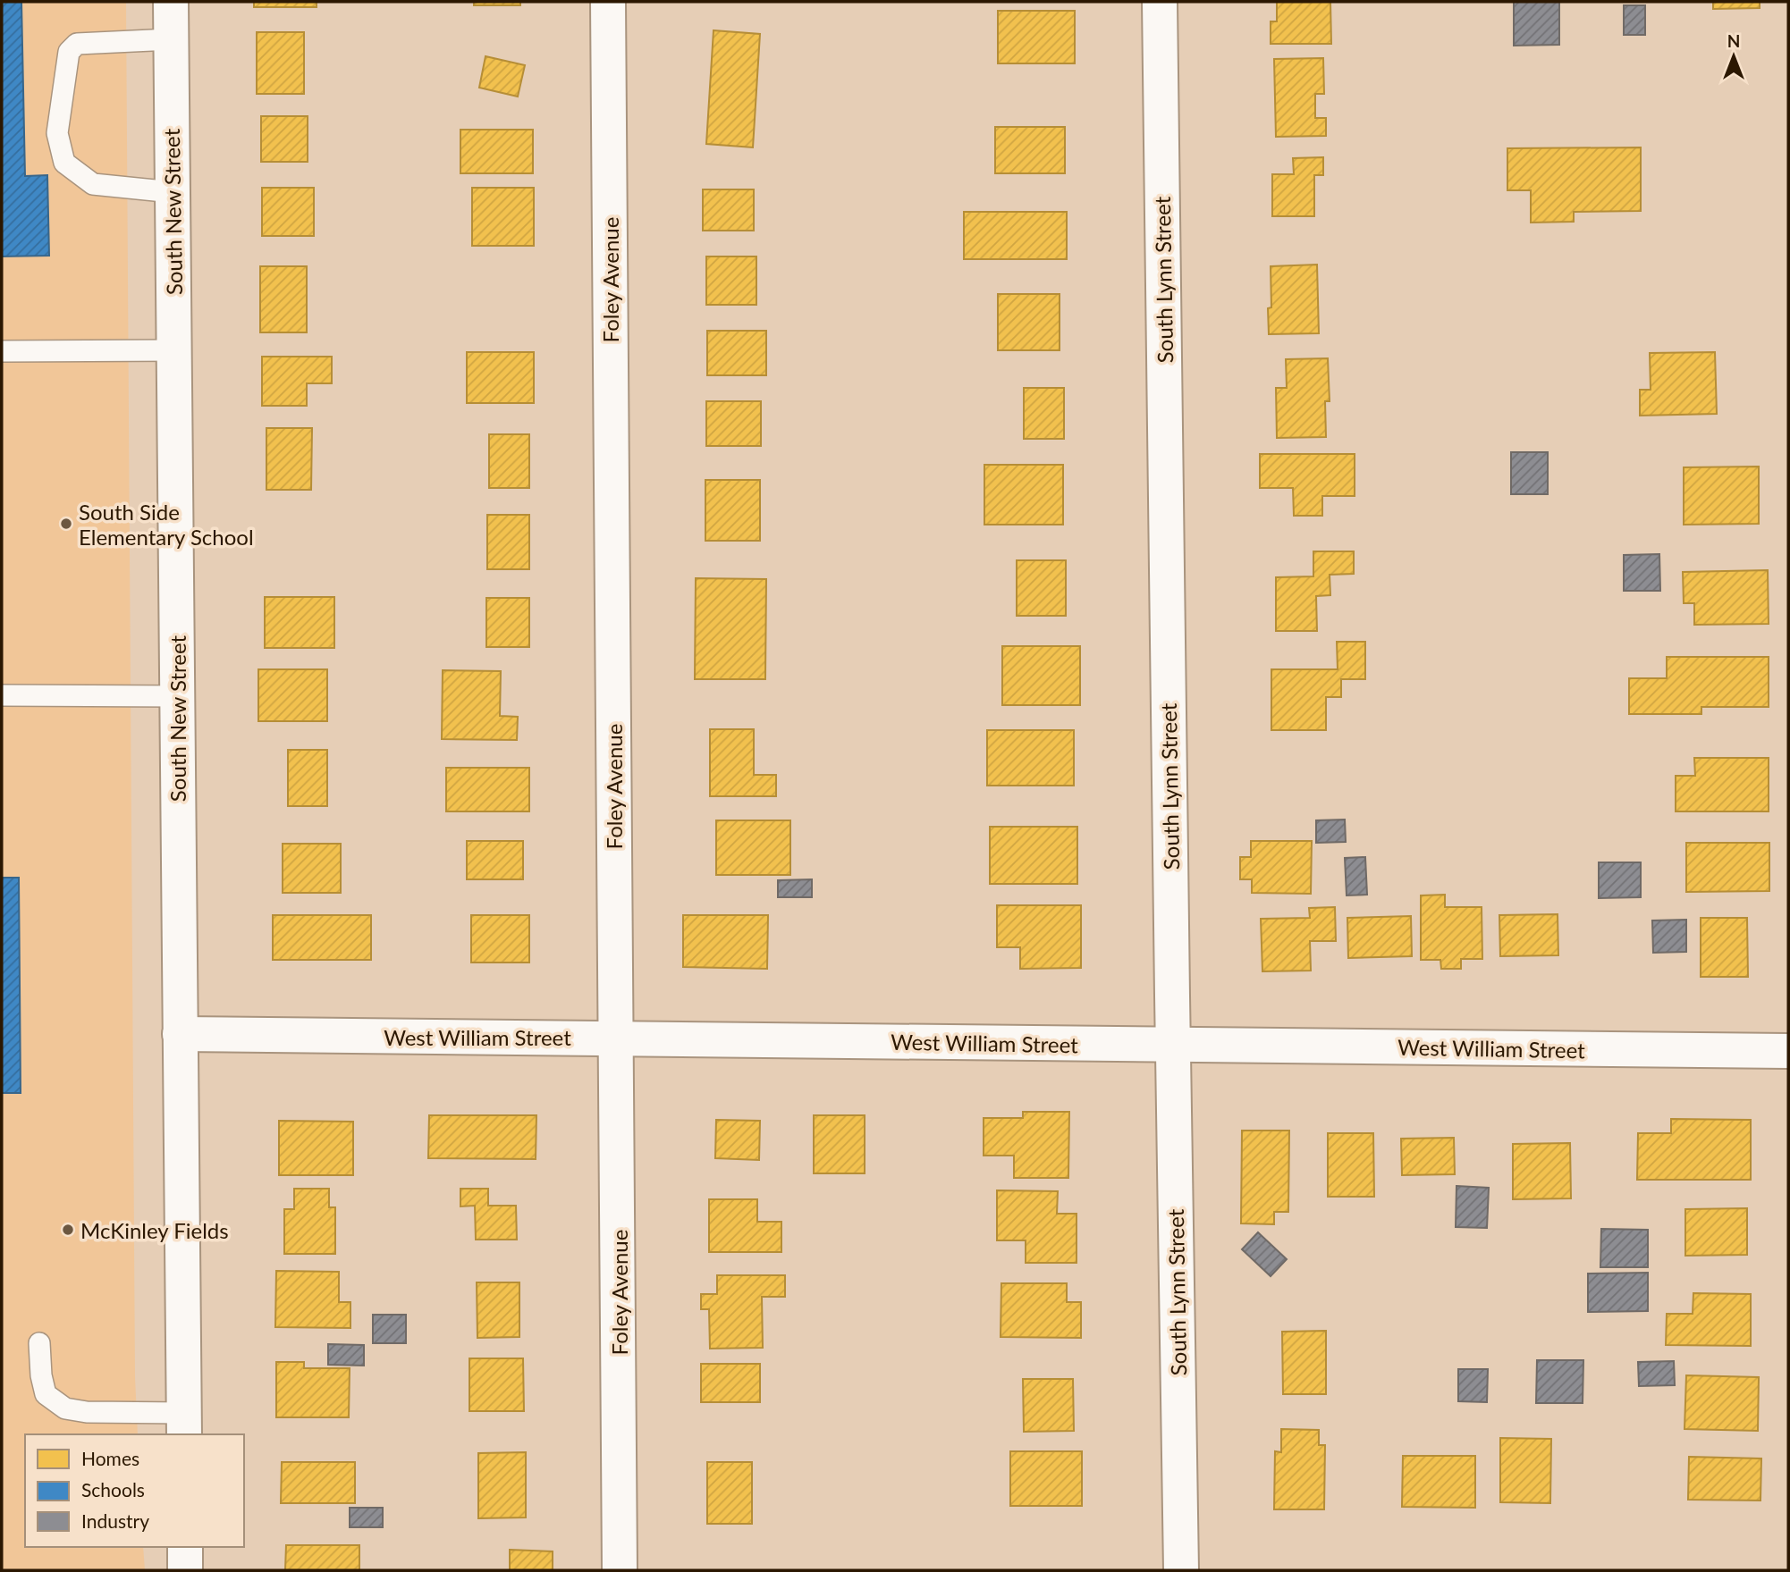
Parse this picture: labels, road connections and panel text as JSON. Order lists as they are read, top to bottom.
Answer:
{
  "streets": {
    "street": [
      "South New Street",
      "Foley Avenue",
      "South Lynn Street",
      "West William Street"
    ]
  },
  "crossings": [
    ["South New Street", "West William Street"],
    ["Foley Avenue", "West William Street"],
    ["South Lynn Street", "West William Street"]
  ],
  "places": ["South Side Elementary School", "McKinley Fields"],
  "legend": ["Homes", "Schools", "Industry"],
  "north": "top"
}
